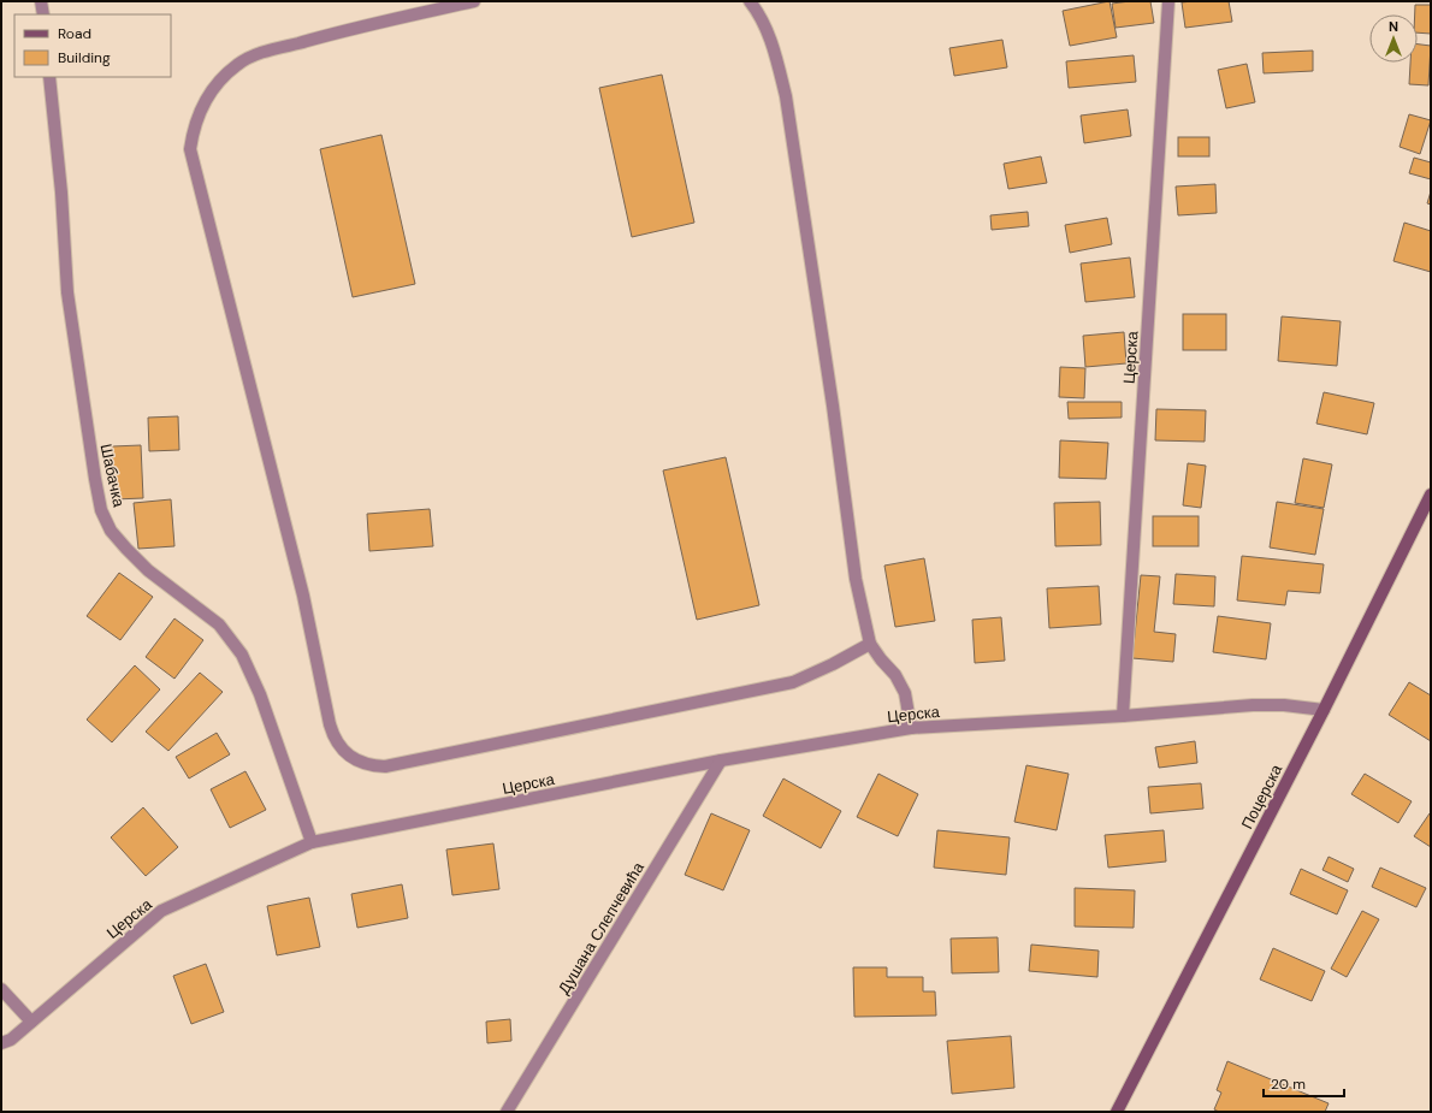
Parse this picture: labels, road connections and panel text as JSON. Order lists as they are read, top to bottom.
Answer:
{
  "streets": {
    "main road": ["Поцерска"],
    "street": ["Церска", "Шабачка", "Душана Слепчевића"]
  },
  "crossings": [
    ["Церска", "Шабачка"],
    ["Церска", "Поцерска"],
    ["Церска", "Душана Слепчевића"]
  ],
  "legend": ["Road", "Building"],
  "scale_bar": "20 m",
  "north": "top"
}
